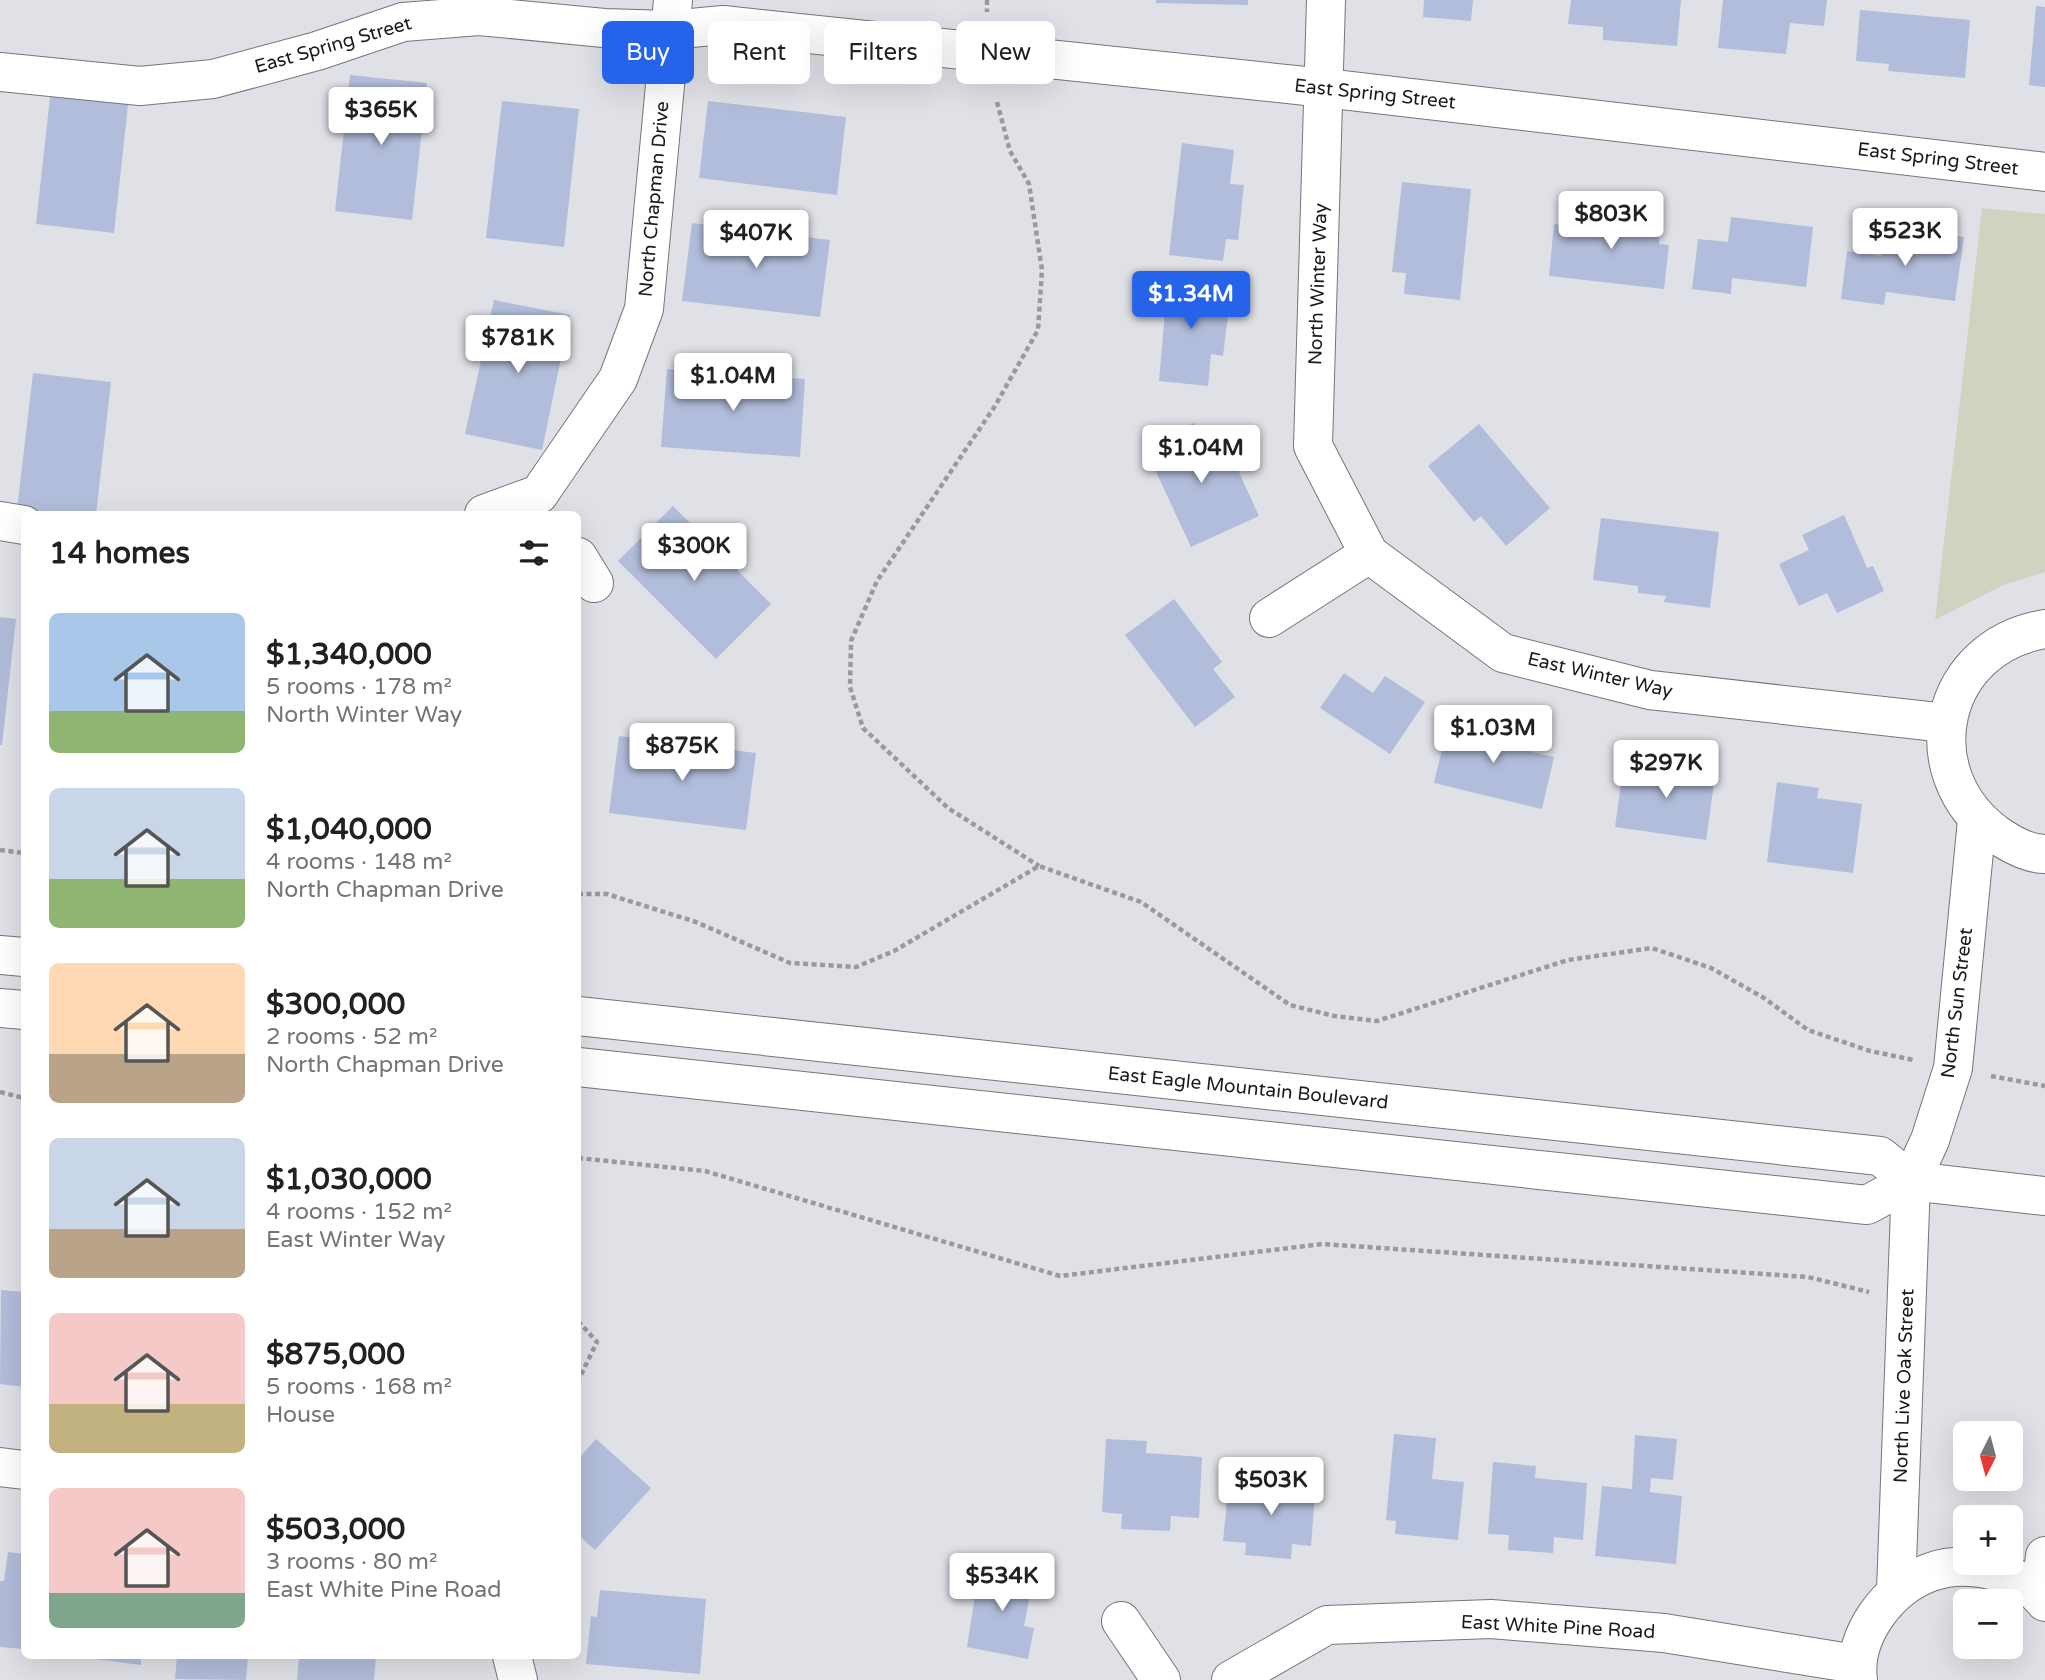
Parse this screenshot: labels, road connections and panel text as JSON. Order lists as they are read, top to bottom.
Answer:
{
  "streets": {
    "street": [
      "East Spring Street",
      "North Chapman Drive",
      "North Winter Way",
      "East Winter Way",
      "North Sun Street",
      "East Eagle Mountain Boulevard",
      "North Live Oak Street",
      "East White Pine Road"
    ]
  },
  "crossings": [
    ["East Spring Street", "North Chapman Drive"],
    ["East Spring Street", "North Winter Way"],
    ["North Winter Way", "East Winter Way"],
    ["North Sun Street", "East Eagle Mountain Boulevard"],
    ["North Sun Street", "North Live Oak Street"],
    ["East Eagle Mountain Boulevard", "North Live Oak Street"]
  ],
  "north": "bottom",
  "page": {
    "chip": [
      "Buy",
      "Rent",
      "Filters",
      "New"
    ],
    "price": [
      "$365K",
      "$803K",
      "$523K",
      "$407K",
      "$1.34M",
      "$781K",
      "$1.04M",
      "$1.04M",
      "$300K",
      "$1.03M",
      "$875K",
      "$297K",
      "$503K",
      "$534K"
    ],
    "heading": "14 homes",
    "list": [
      {
        "name": "$1,340,000",
        "note": "5 rooms · 178 m² · North Winter Way"
      },
      {
        "name": "$1,040,000",
        "note": "4 rooms · 148 m² · North Chapman Drive"
      },
      {
        "name": "$300,000",
        "note": "2 rooms · 52 m² · North Chapman Drive"
      },
      {
        "name": "$1,030,000",
        "note": "4 rooms · 152 m² · East Winter Way"
      },
      {
        "name": "$875,000",
        "note": "5 rooms · 168 m² · House"
      },
      {
        "name": "$503,000",
        "note": "3 rooms · 80 m² · East White Pine Road"
      }
    ],
    "map_buttons": ["+", "−"]
  }
}
